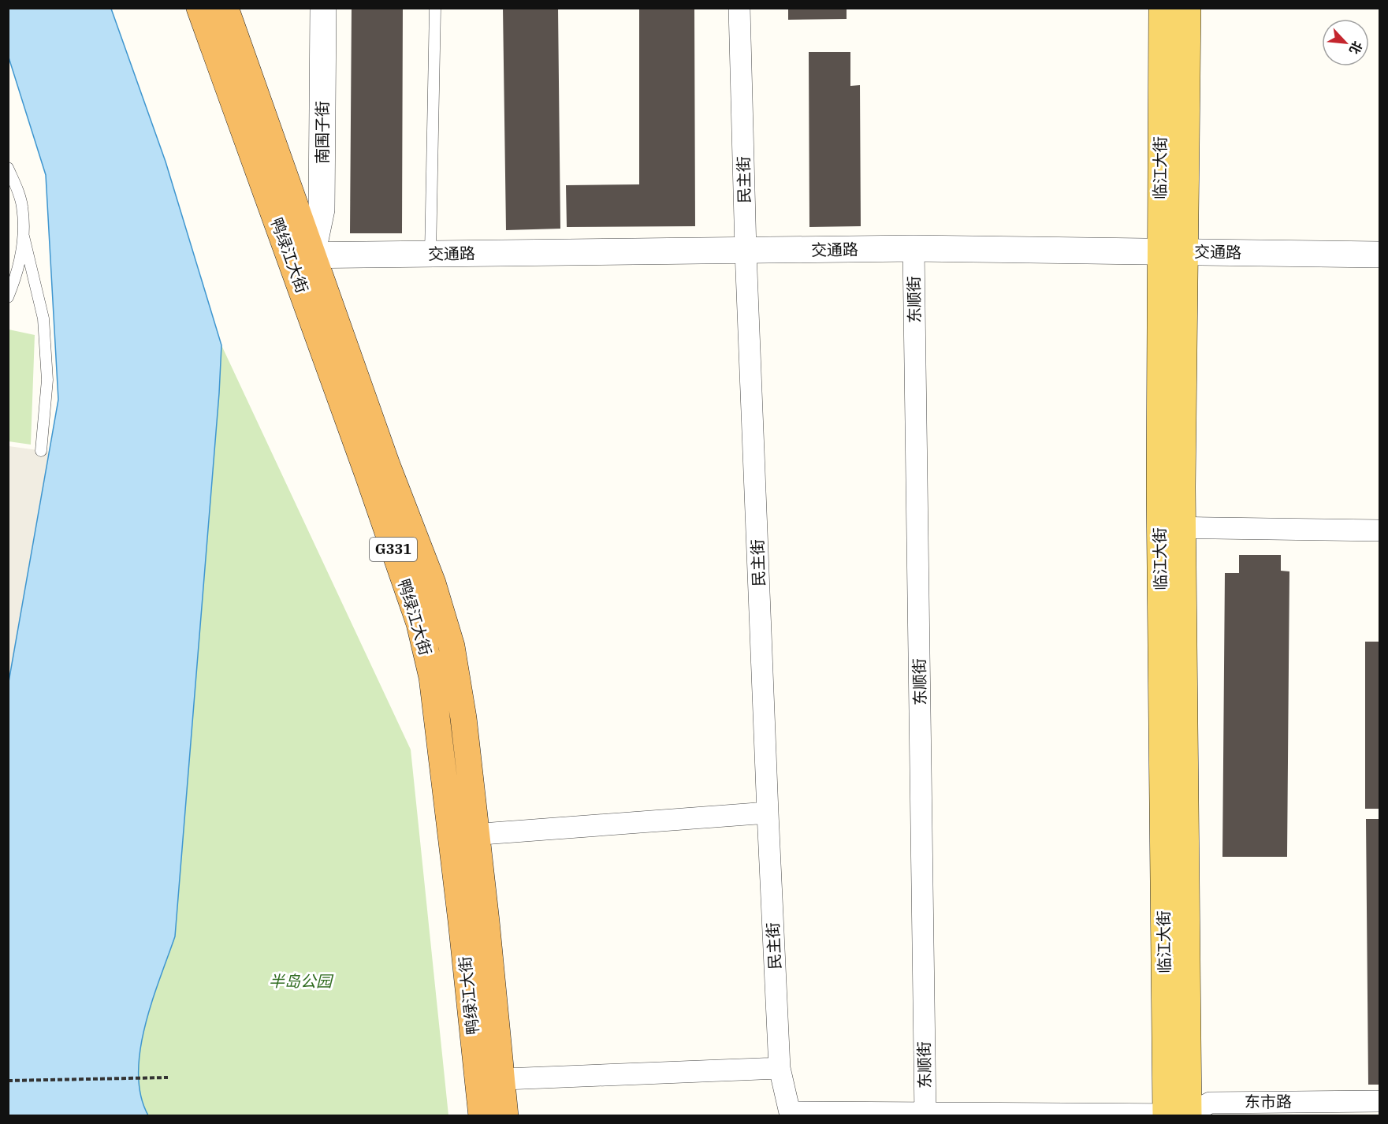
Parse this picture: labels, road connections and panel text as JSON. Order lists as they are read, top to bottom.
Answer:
{
  "streets": {
    "highway": ["鸭绿江大街", "G331"],
    "main road": ["临江大街"],
    "street": [
      "南围子街",
      "民主街",
      "交通路",
      "东顺街",
      "东市路"
    ]
  },
  "crossings": [
    ["南围子街", "交通路"],
    ["南围子街", "鸭绿江大街"],
    ["临江大街", "交通路"],
    ["临江大街", "东市路"],
    ["民主街", "交通路"],
    ["民主街", "东市路"],
    ["交通路", "鸭绿江大街"],
    ["交通路", "东顺街"],
    ["东顺街", "东市路"]
  ],
  "parks": ["半岛公园"],
  "north": "bottom right"
}
